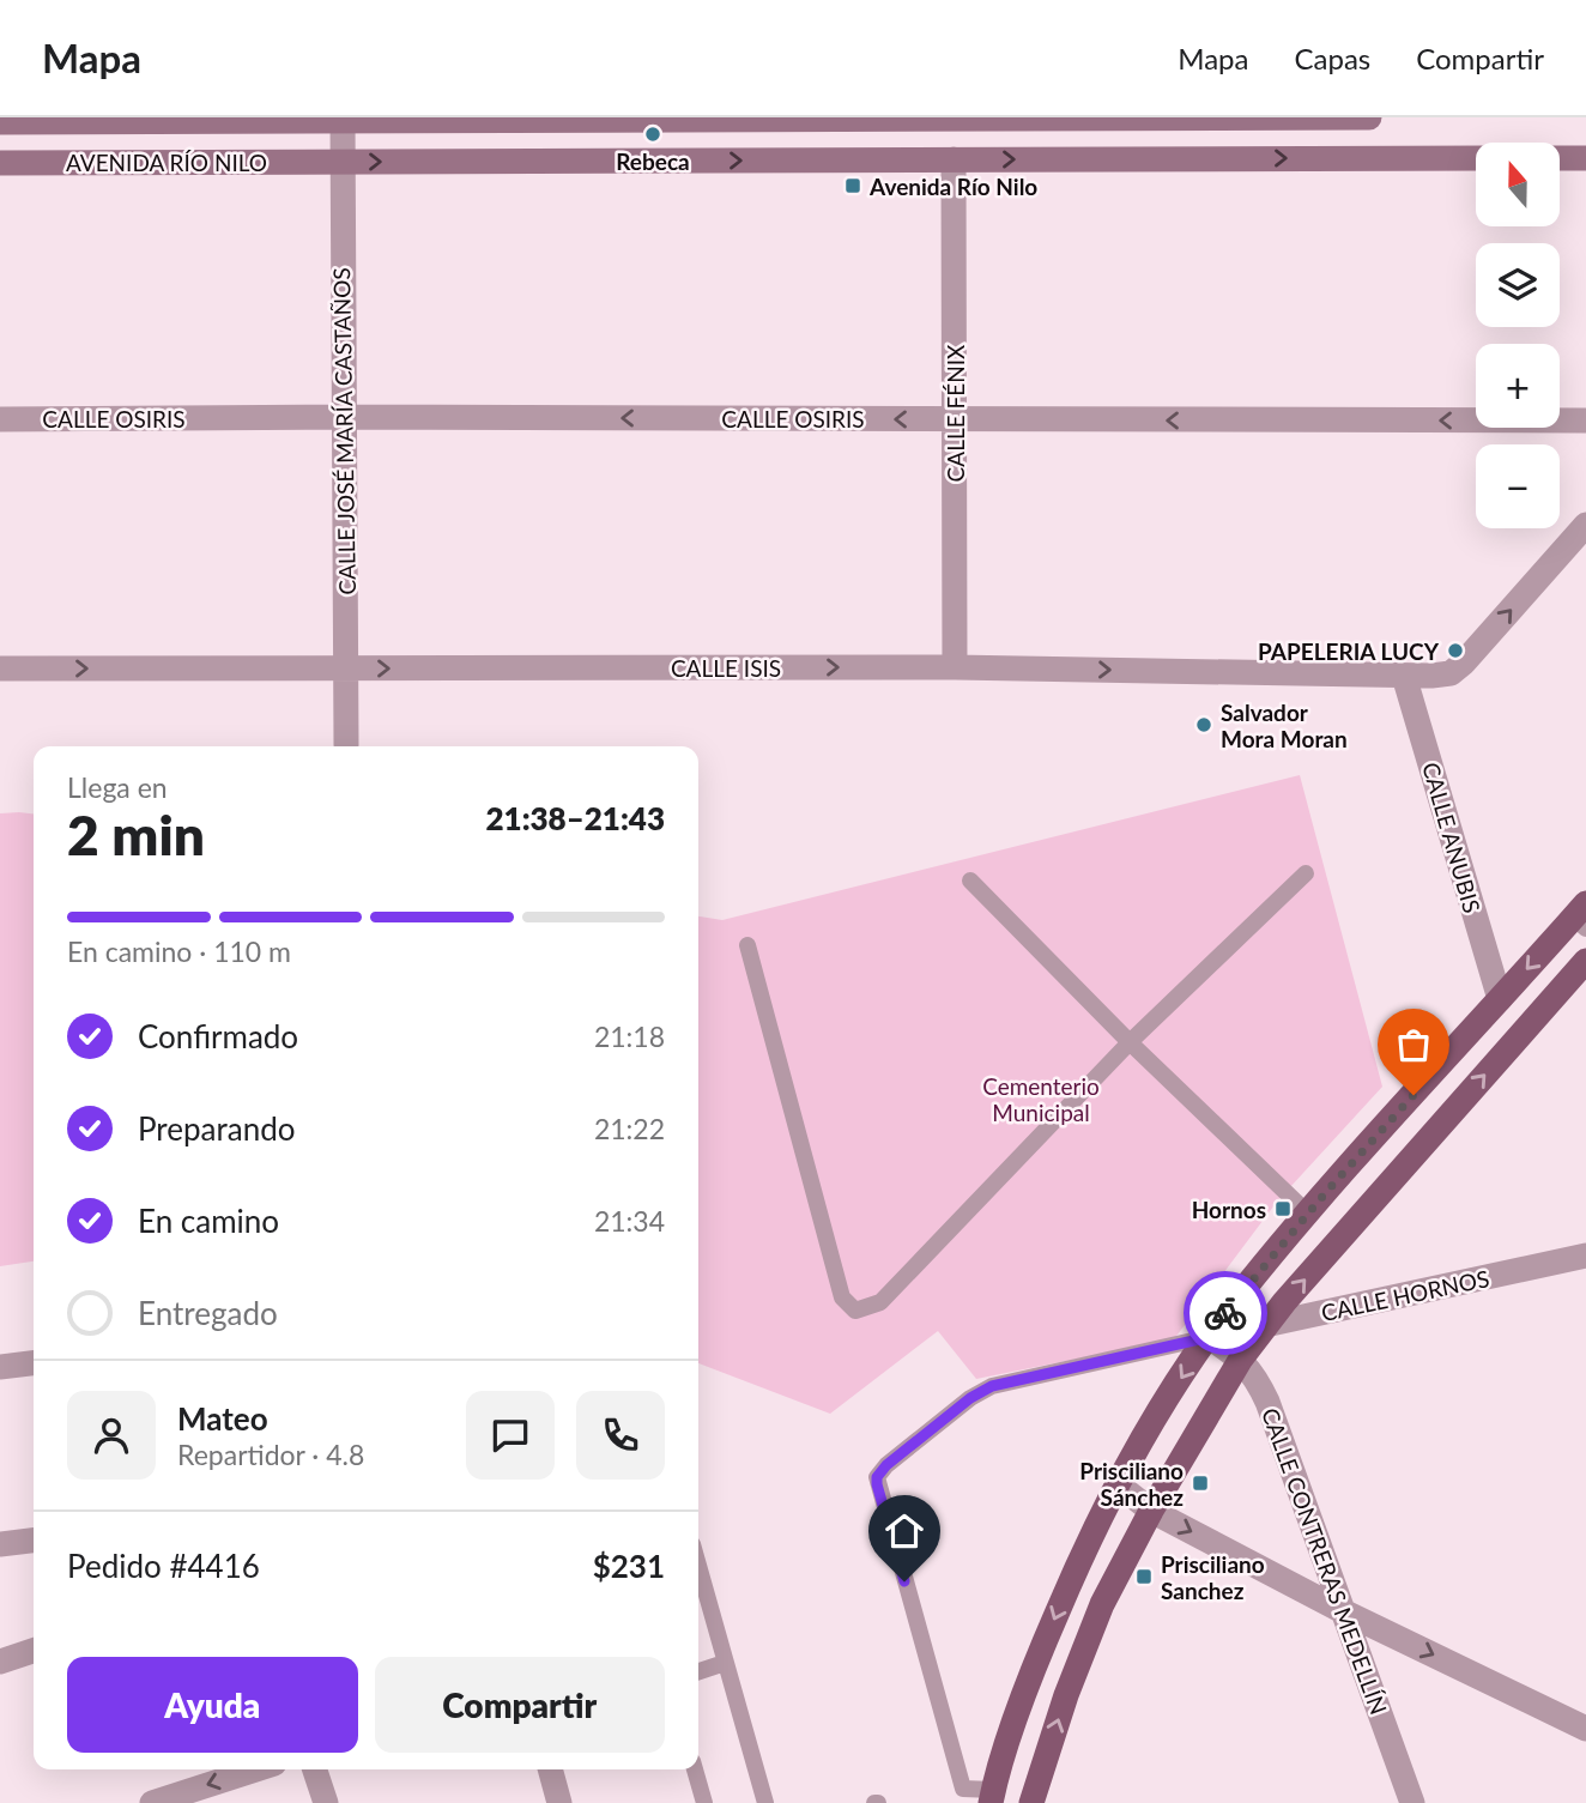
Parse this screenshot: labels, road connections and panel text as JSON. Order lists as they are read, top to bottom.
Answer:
{
  "streets": {
    "main road": ["AVENIDA RÍO NILO"],
    "street": [
      "CALLE FÉNIX",
      "CALLE OSIRIS",
      "CALLE JOSÉ MARÍA CASTAÑOS",
      "CALLE ISIS",
      "CALLE ANUBIS",
      "CALLE HORNOS",
      "CALLE CONTRERAS MEDELLÍN"
    ]
  },
  "crossings": [
    ["AVENIDA RÍO NILO", "CALLE FÉNIX"],
    ["AVENIDA RÍO NILO", "CALLE JOSÉ MARÍA CASTAÑOS"],
    ["CALLE FÉNIX", "CALLE OSIRIS"],
    ["CALLE FÉNIX", "CALLE ISIS"],
    ["CALLE OSIRIS", "CALLE JOSÉ MARÍA CASTAÑOS"],
    ["CALLE JOSÉ MARÍA CASTAÑOS", "CALLE ISIS"],
    ["CALLE ISIS", "CALLE ANUBIS"]
  ],
  "one_way": ["CALLE OSIRIS", "CALLE ISIS"],
  "parks": ["Cementerio Municipal"],
  "places": {
    "other": ["Rebeca", "PAPELERIA LUCY", "Salvador Mora Moran"],
    "transit": [
      "Avenida Río Nilo",
      "Hornos",
      "Prisciliano Sánchez",
      "Prisciliano Sanchez"
    ]
  },
  "north": "top",
  "page": {
    "header": "Mapa",
    "nav": ["Mapa", "Capas", "Compartir"],
    "map_buttons": ["+", "−"],
    "heading": ["2 min", "Llega en", "21:38–21:43"],
    "panel": [
      "Mateo",
      "Repartidor · 4.8",
      "Pedido #4416",
      "$231"
    ],
    "bar": "En camino · 110 m",
    "list": [
      ["Confirmado", "21:18"],
      ["Preparando", "21:22"],
      ["En camino", "21:34"],
      "Entregado"
    ],
    "buttons": ["Ayuda", "Compartir"]
  }
}
